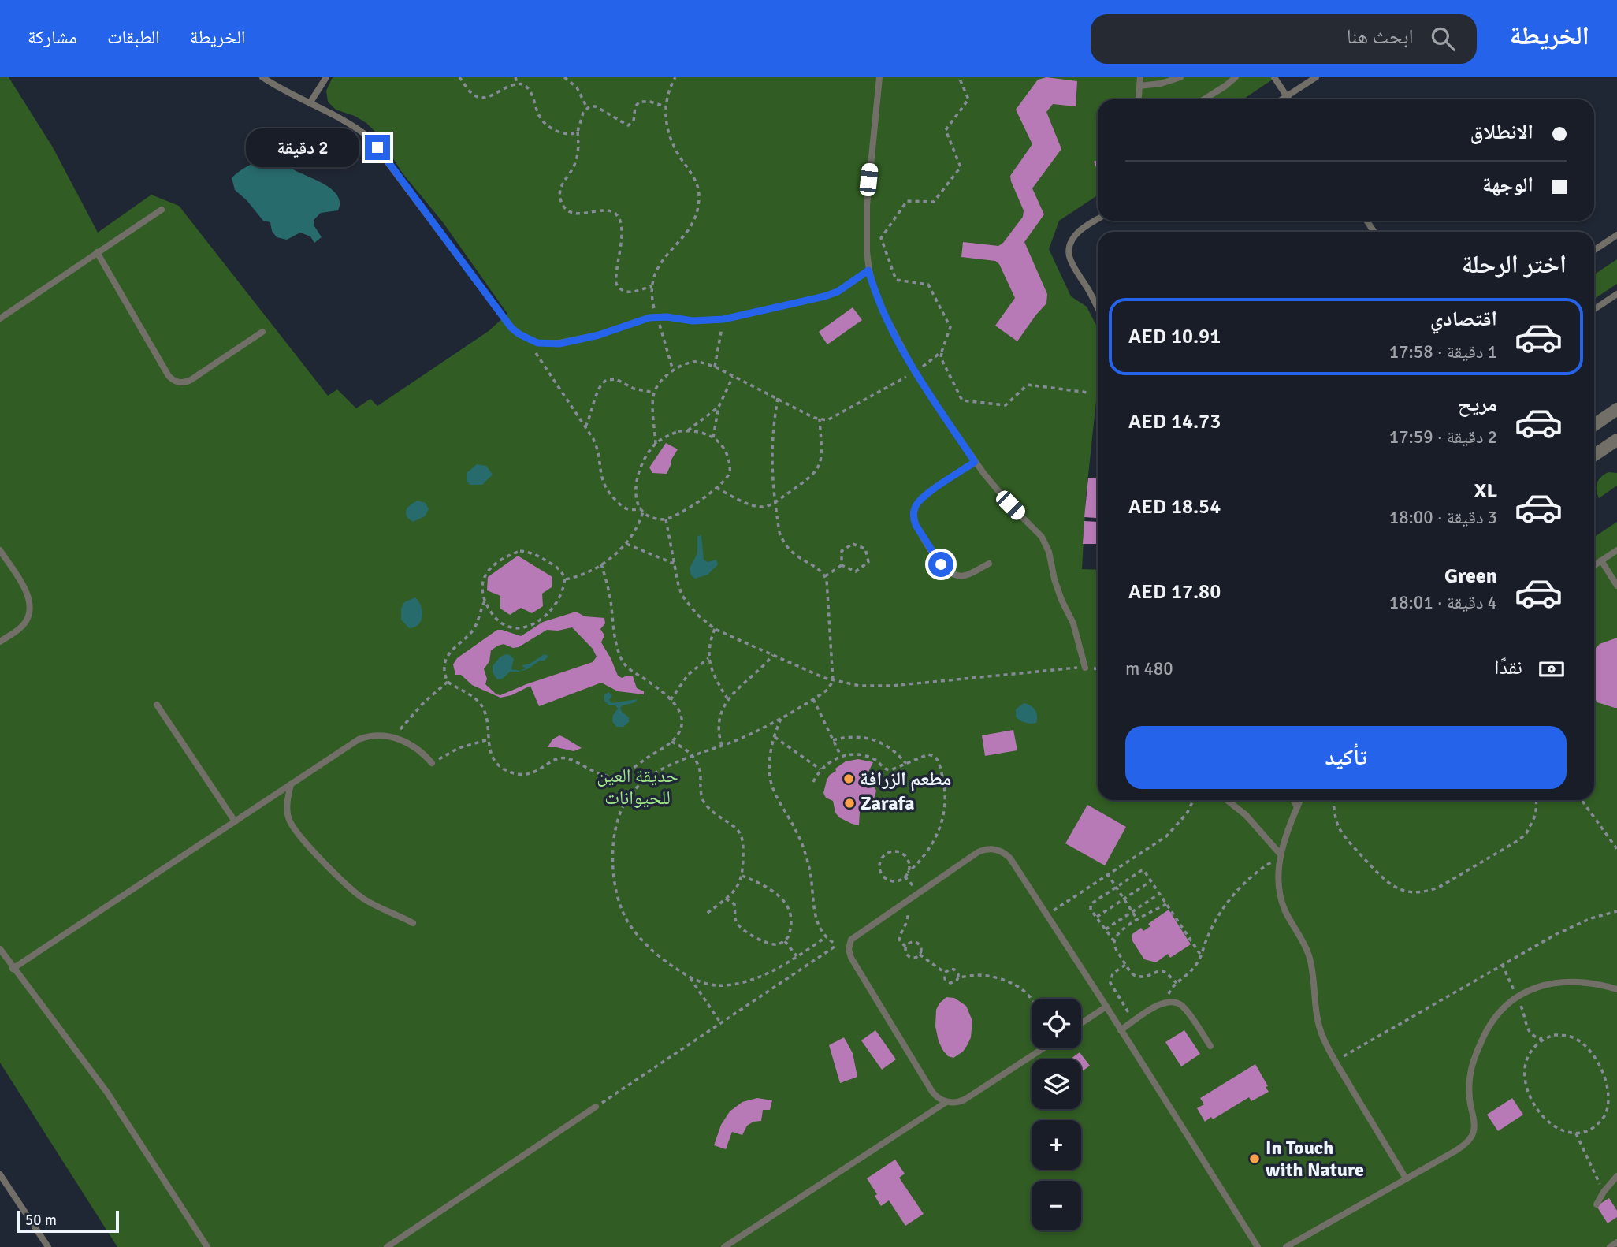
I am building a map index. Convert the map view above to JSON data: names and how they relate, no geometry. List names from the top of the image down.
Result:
{
  "parks": ["حديقة العين للحيوانات"],
  "places": ["مطعم الزرافة", "Zarafa", "In Touch with Nature"],
  "scale_bar": "50 m",
  "page": {
    "header": "الخريطة",
    "search": "ابحث هنا",
    "nav": ["الخريطة", "الطبقات", "مشاركة"],
    "banner": ["الانطلاق", "الوجهة"],
    "bubble": "2 دقيقة",
    "heading": "اختر الرحلة",
    "list": [
      {
        "name": "اقتصادي",
        "note": "1 دقيقة · 17:58",
        "value": "AED 10.91"
      },
      {
        "name": "مريح",
        "note": "2 دقيقة · 17:59",
        "value": "AED 14.73"
      },
      {
        "name": "XL",
        "note": "3 دقيقة · 18:00",
        "value": "AED 18.54"
      },
      {
        "name": "Green",
        "note": "4 دقيقة · 18:01",
        "value": "AED 17.80"
      }
    ],
    "pay": ["نقدًا", "480 m"],
    "buttons": "تأكيد",
    "map_buttons": ["+", "−"],
    "scale": "50 m"
  }
}
